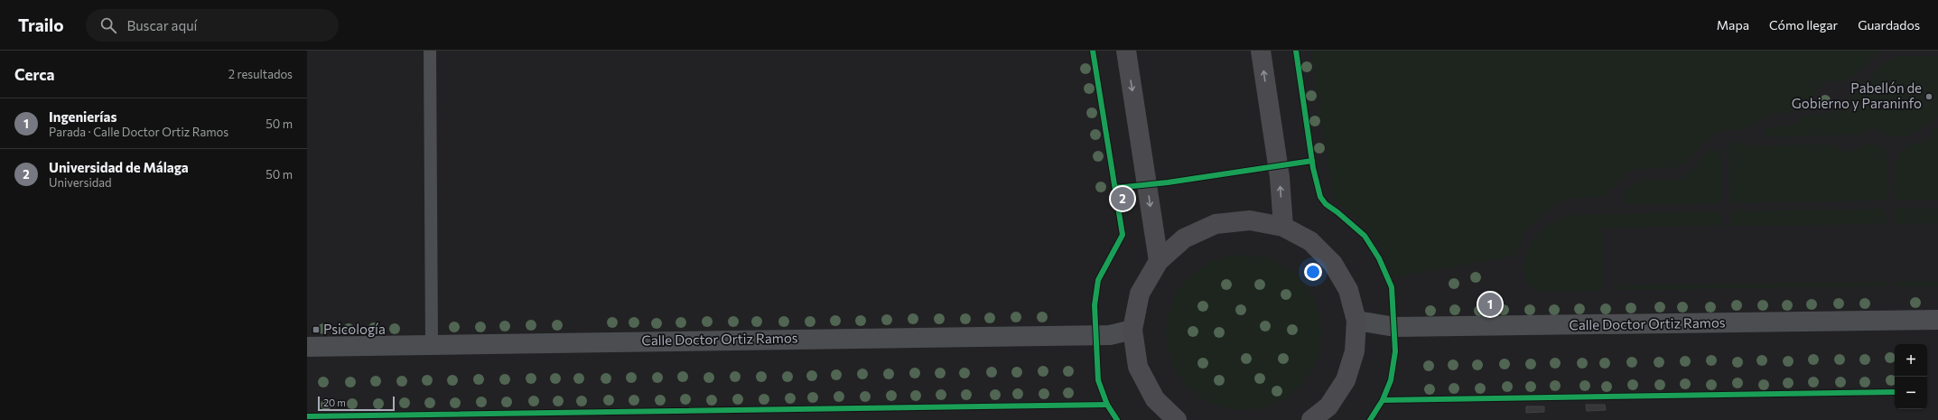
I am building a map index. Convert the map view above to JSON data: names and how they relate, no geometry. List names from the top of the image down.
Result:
{
  "streets": {
    "street": ["Calle Doctor Ortiz Ramos"]
  },
  "places": {
    "other": ["Pabellón de Gobierno y Paraninfo"],
    "transit": ["Psicología"]
  },
  "scale_bar": "20 m",
  "page": {
    "header": "Trailo",
    "search": "Buscar aquí",
    "nav": ["Mapa", "Cómo llegar", "Guardados"],
    "heading": ["Cerca", "2 resultados"],
    "list": [
      {
        "mark": "1",
        "name": "Ingenierías",
        "note": "Parada · Calle Doctor Ortiz Ramos",
        "value": "50 m"
      },
      {
        "mark": "2",
        "name": "Universidad de Málaga",
        "note": "Universidad",
        "value": "50 m"
      }
    ],
    "pins": ["2", "1"],
    "map_buttons": ["+", "−"],
    "scale": "20 m"
  }
}
